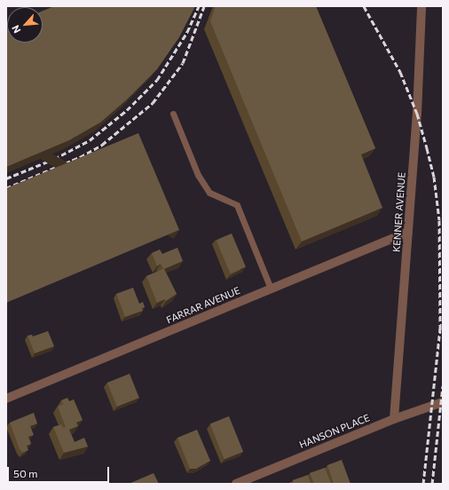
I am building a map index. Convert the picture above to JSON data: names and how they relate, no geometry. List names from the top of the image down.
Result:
{
  "streets": {
    "street": ["KENNER AVENUE", "FARRAR AVENUE", "HANSON PLACE"]
  },
  "crossings": [
    ["KENNER AVENUE", "FARRAR AVENUE"],
    ["KENNER AVENUE", "HANSON PLACE"]
  ],
  "scale_bar": "50 m",
  "north": "bottom left"
}
